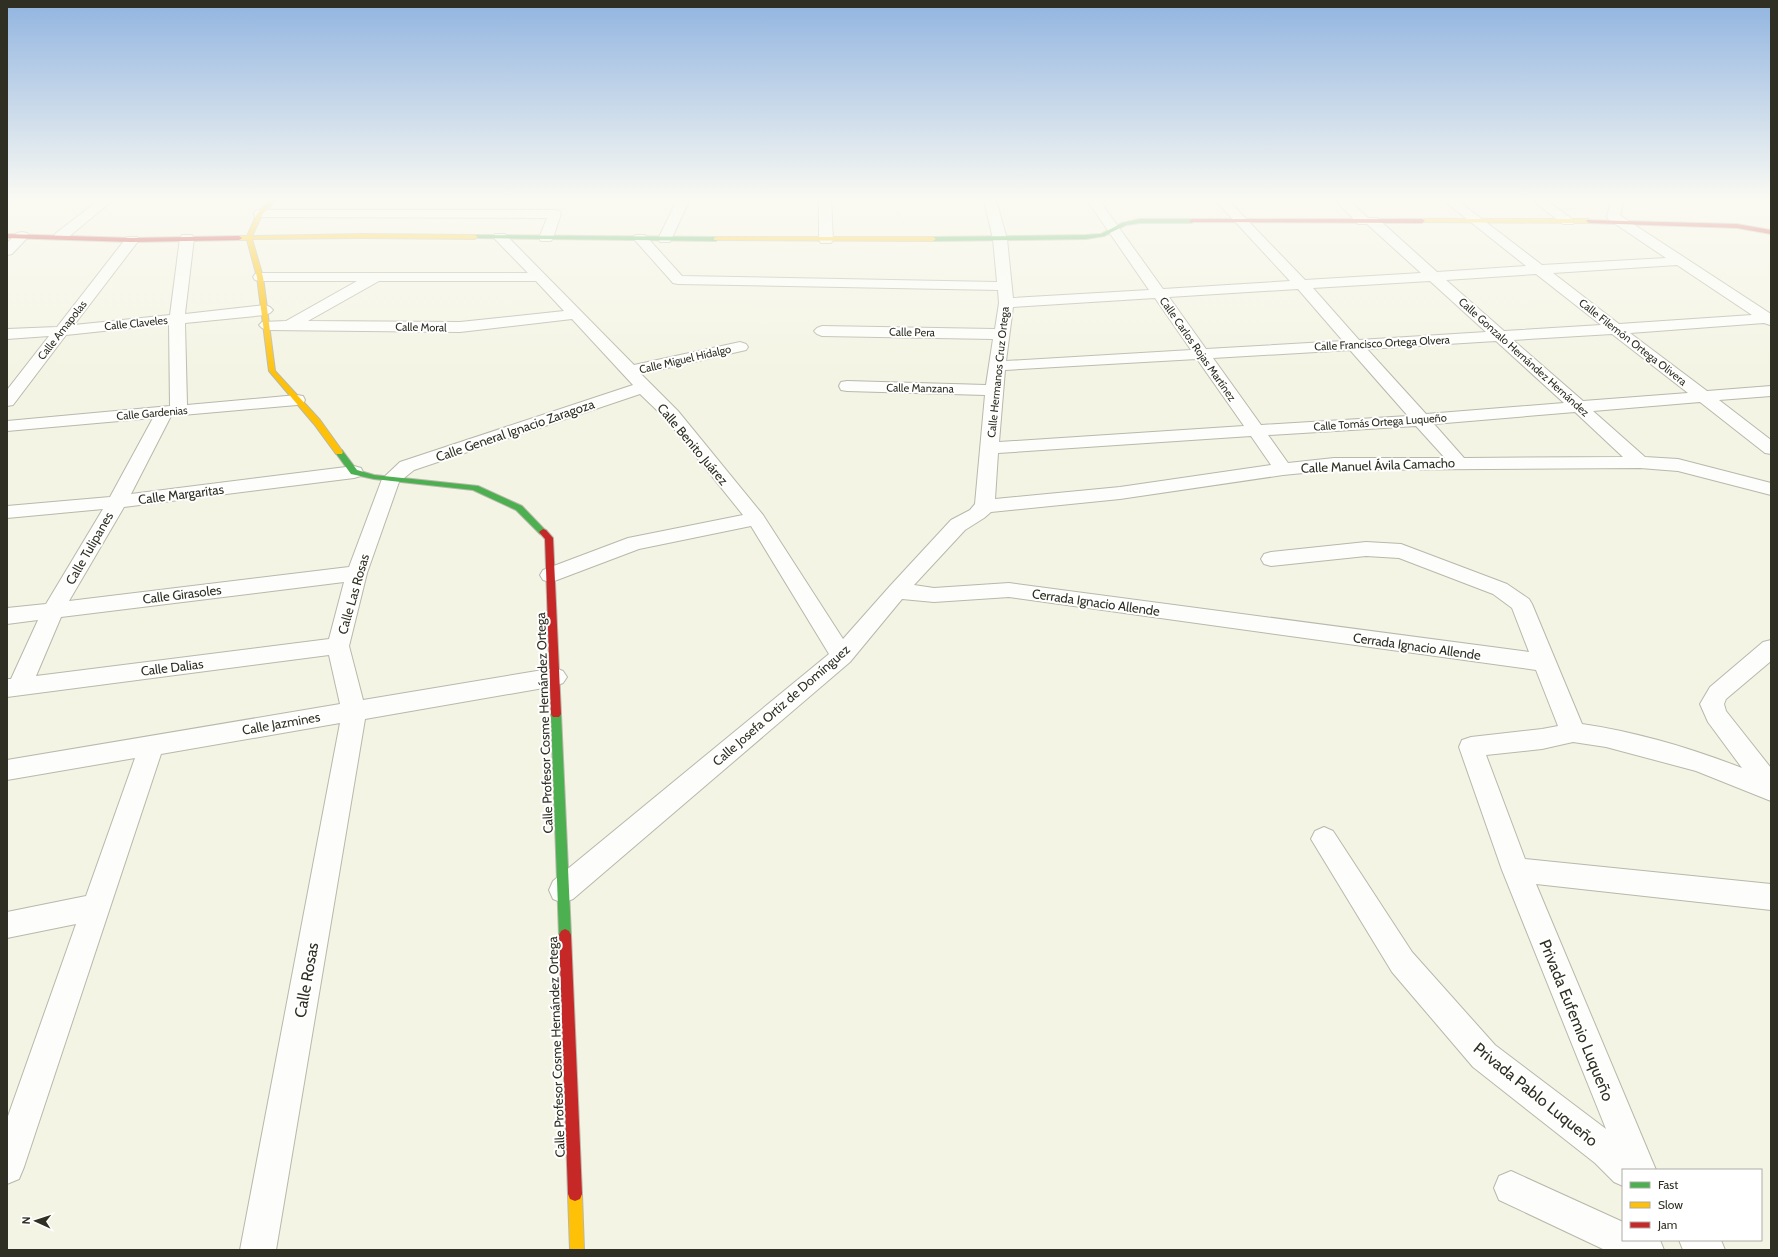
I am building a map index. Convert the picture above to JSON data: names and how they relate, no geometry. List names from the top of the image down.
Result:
{
  "streets": {
    "street": [
      "Calle Claveles",
      "Calle Moral",
      "Calle Amapolas",
      "Calle Pera",
      "Calle Filemón Ortega Olivera",
      "Calle Francisco Ortega Olvera",
      "Calle Carlos Rojas Martínez",
      "Calle Gonzalo Hernández Hernández",
      "Calle Miguel Hidalgo",
      "Calle Hermanos Cruz Ortega",
      "Calle Manzana",
      "Calle Gardenias",
      "Calle Tomás Ortega Luqueño",
      "Calle General Ignacio Zaragoza",
      "Calle Benito Juárez",
      "Calle Manuel Ávila Camacho",
      "Calle Margaritas",
      "Calle Tulipanes",
      "Calle Girasoles",
      "Calle Las Rosas",
      "Cerrada Ignacio Allende",
      "Calle Dalias",
      "Calle Josefa Ortiz de Domínguez",
      "Calle Jazmines",
      "Calle Profesor Cosme Hernández Ortega",
      "Calle Rosas",
      "Privada Eufemio Luqueño",
      "Privada Pablo Luqueño"
    ]
  },
  "crossings": [
    ["Calle Claveles", "Calle Amapolas"],
    ["Calle Claveles", "Calle Tulipanes"],
    ["Calle Moral", "Calle Benito Juárez"],
    ["Calle Pera", "Calle Hermanos Cruz Ortega"],
    ["Calle Filemón Ortega Olivera", "Calle Francisco Ortega Olvera"],
    ["Calle Filemón Ortega Olivera", "Calle Tomás Ortega Luqueño"],
    ["Calle Francisco Ortega Olvera", "Calle Carlos Rojas Martínez"],
    ["Calle Francisco Ortega Olvera", "Calle Gonzalo Hernández Hernández"],
    ["Calle Francisco Ortega Olvera", "Calle Hermanos Cruz Ortega"],
    ["Calle Carlos Rojas Martínez", "Calle Tomás Ortega Luqueño"],
    ["Calle Carlos Rojas Martínez", "Calle Manuel Ávila Camacho"],
    ["Calle Gonzalo Hernández Hernández", "Calle Tomás Ortega Luqueño"],
    ["Calle Gonzalo Hernández Hernández", "Calle Manuel Ávila Camacho"],
    ["Calle Miguel Hidalgo", "Calle Benito Juárez"],
    ["Calle Hermanos Cruz Ortega", "Calle Manzana"],
    ["Calle Hermanos Cruz Ortega", "Calle Tomás Ortega Luqueño"],
    ["Calle Hermanos Cruz Ortega", "Calle Manuel Ávila Camacho"],
    ["Calle Hermanos Cruz Ortega", "Calle Josefa Ortiz de Domínguez"],
    ["Calle Gardenias", "Calle Tulipanes"],
    ["Calle General Ignacio Zaragoza", "Calle Benito Juárez"],
    ["Calle General Ignacio Zaragoza", "Calle Las Rosas"],
    ["Calle General Ignacio Zaragoza", "Calle Profesor Cosme Hernández Ortega"],
    ["Calle Benito Juárez", "Calle Josefa Ortiz de Domínguez"],
    ["Calle Manuel Ávila Camacho", "Calle Josefa Ortiz de Domínguez"],
    ["Calle Margaritas", "Calle Tulipanes"],
    ["Calle Margaritas", "Calle Profesor Cosme Hernández Ortega"],
    ["Calle Tulipanes", "Calle Girasoles"],
    ["Calle Tulipanes", "Calle Dalias"],
    ["Calle Girasoles", "Calle Las Rosas"],
    ["Calle Las Rosas", "Calle Dalias"],
    ["Calle Las Rosas", "Calle Jazmines"],
    ["Calle Las Rosas", "Calle Profesor Cosme Hernández Ortega"],
    ["Calle Las Rosas", "Calle Rosas"],
    ["Cerrada Ignacio Allende", "Calle Josefa Ortiz de Domínguez"],
    ["Calle Josefa Ortiz de Domínguez", "Calle Profesor Cosme Hernández Ortega"],
    ["Calle Jazmines", "Calle Profesor Cosme Hernández Ortega"],
    ["Calle Jazmines", "Calle Rosas"]
  ],
  "legend": ["Fast", "Slow", "Jam"],
  "north": "left"
}
